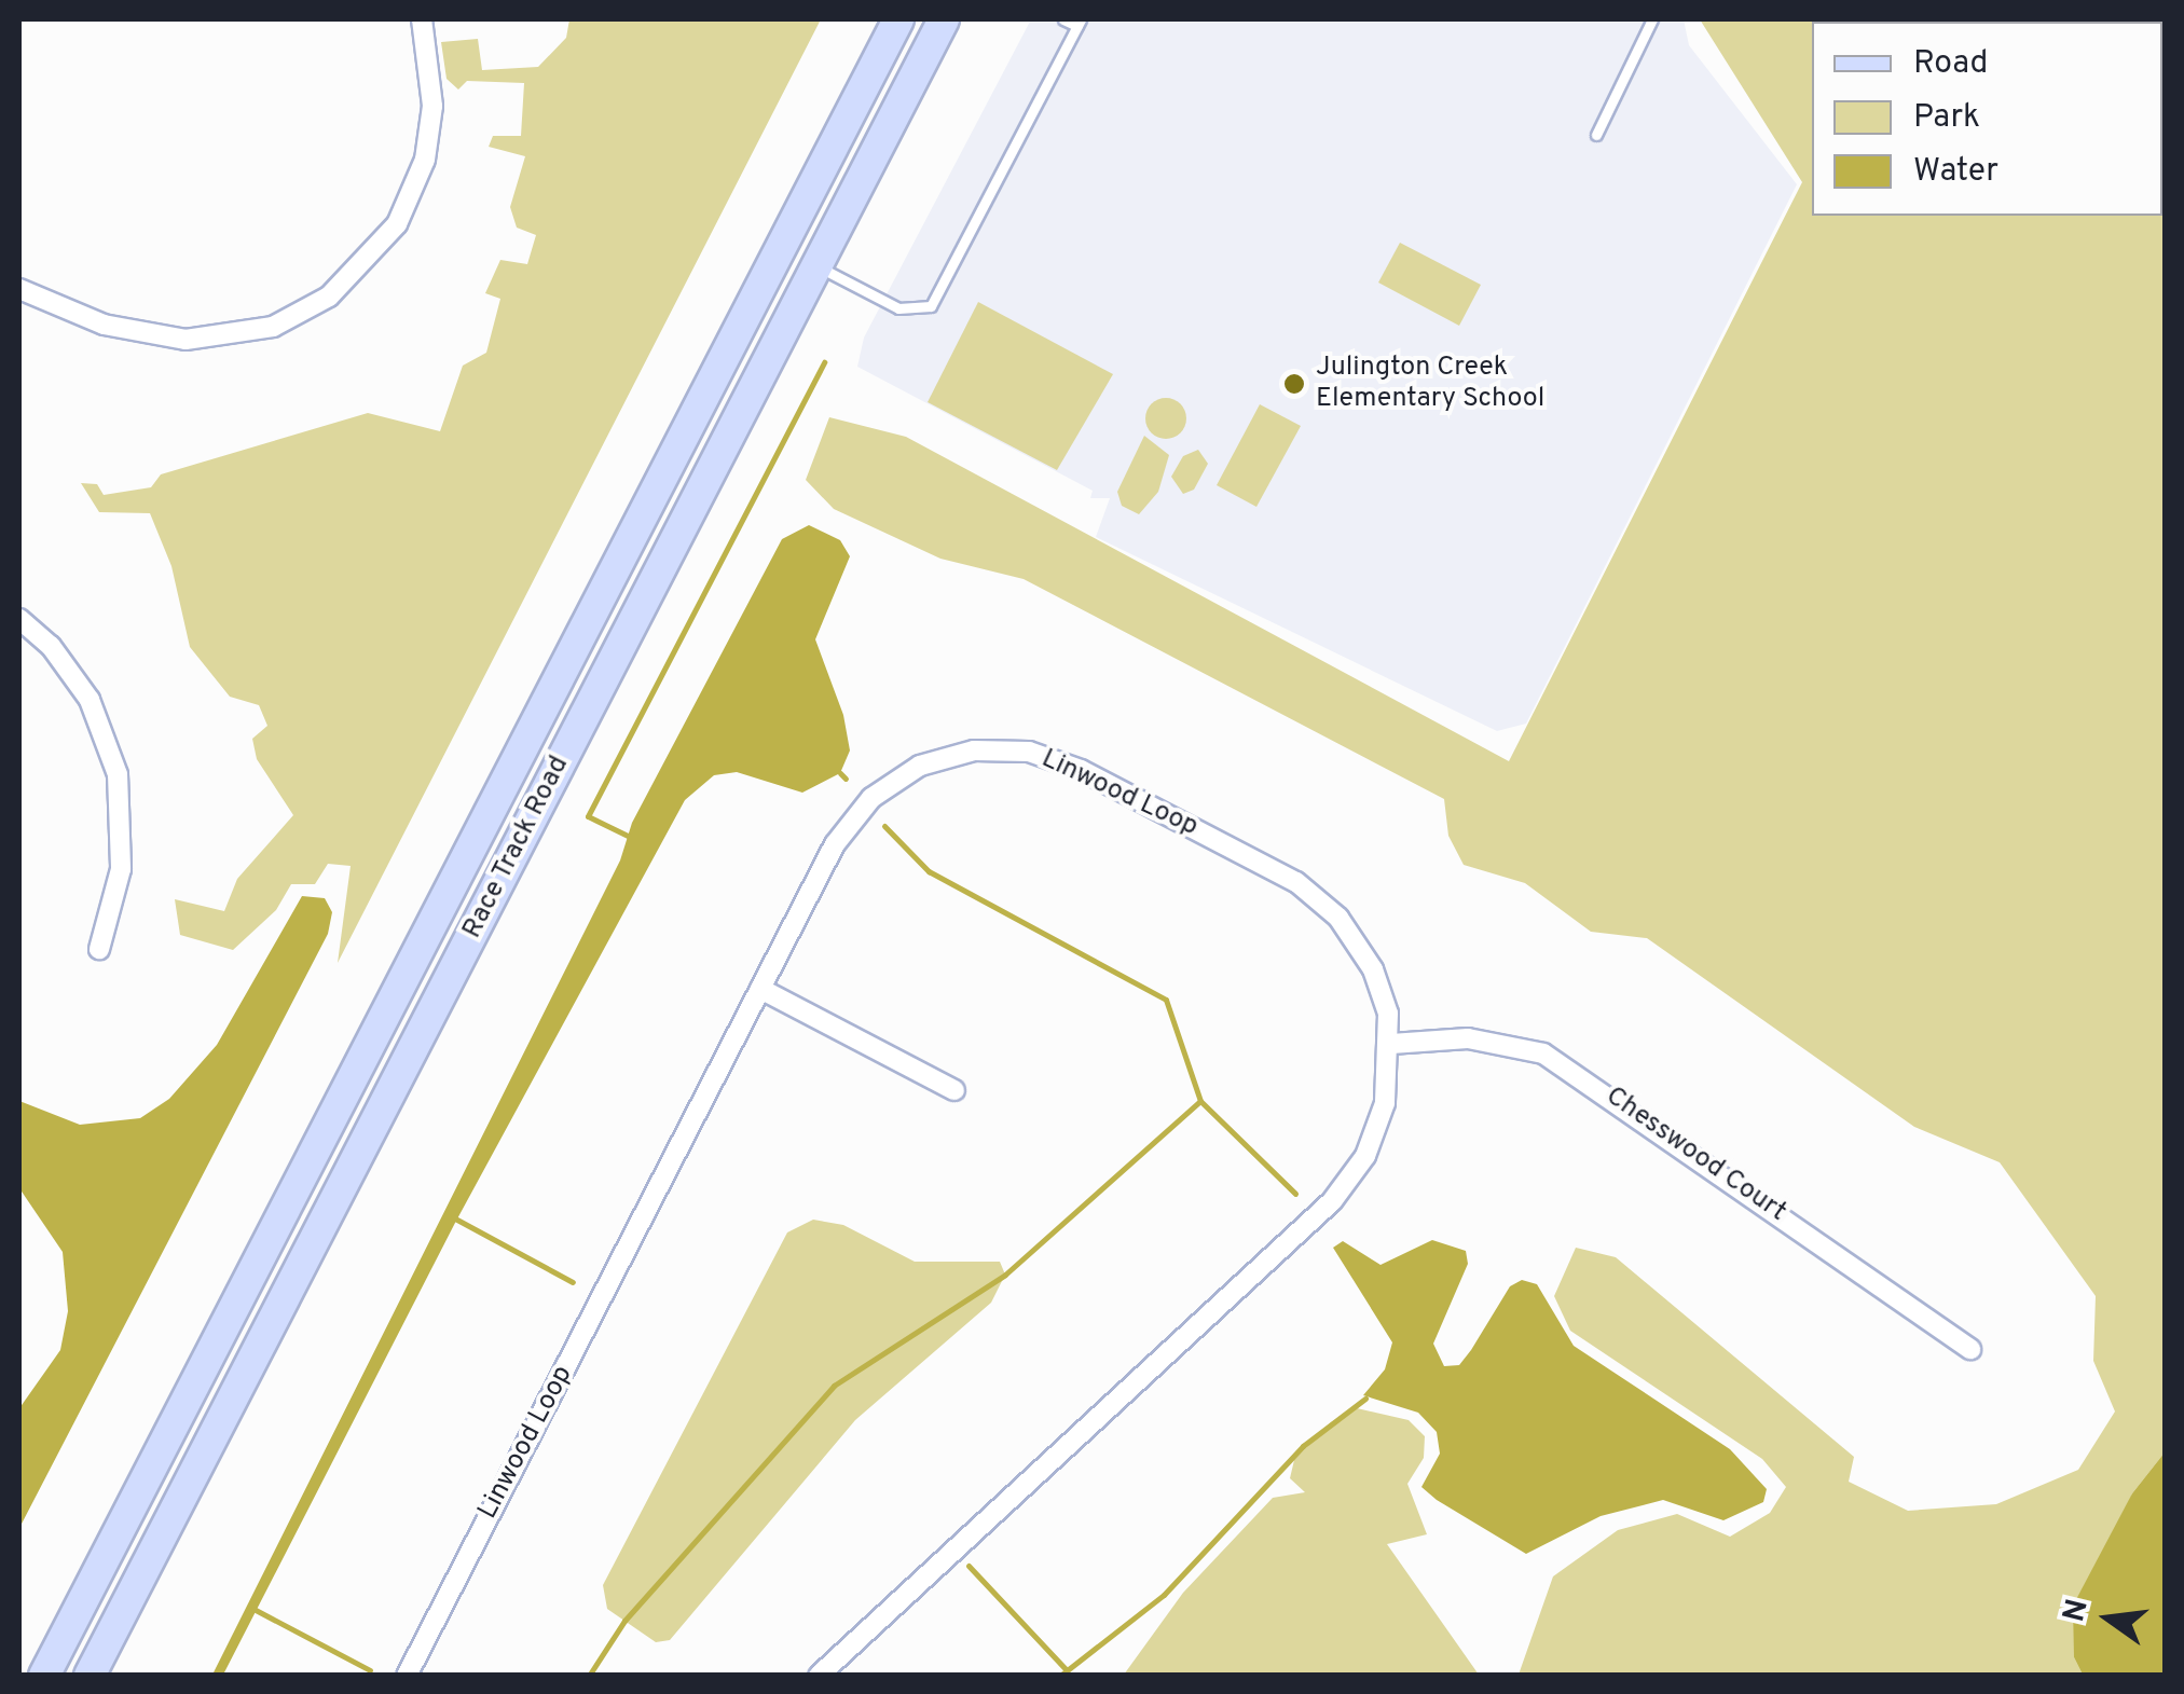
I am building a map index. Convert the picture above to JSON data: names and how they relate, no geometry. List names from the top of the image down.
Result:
{
  "streets": {
    "main road": ["Race Track Road"],
    "street": ["Linwood Loop", "Chesswood Court"]
  },
  "crossings": [
    ["Linwood Loop", "Chesswood Court"]
  ],
  "places": ["Julington Creek Elementary School"],
  "legend": ["Road", "Park", "Water"],
  "north": "left"
}
